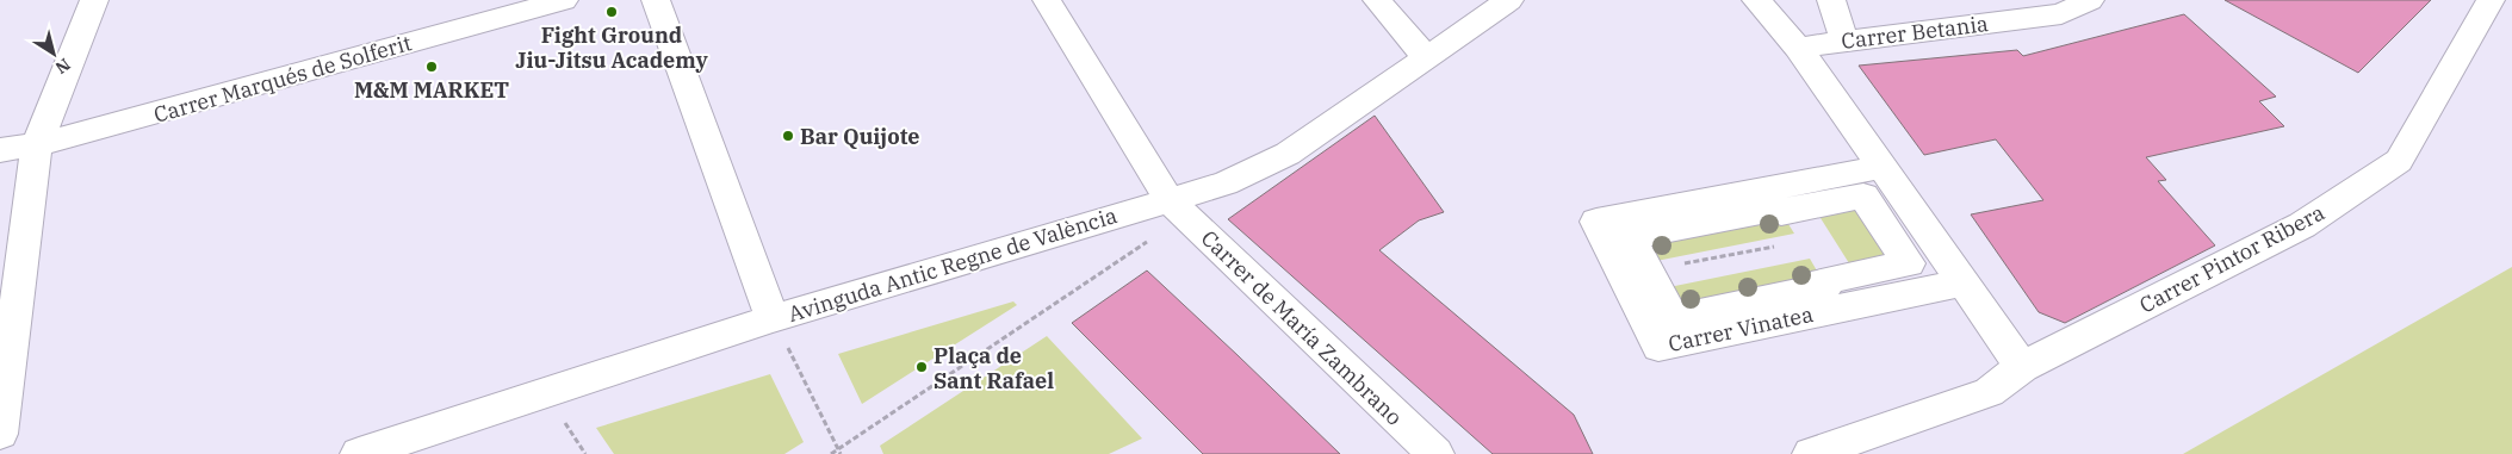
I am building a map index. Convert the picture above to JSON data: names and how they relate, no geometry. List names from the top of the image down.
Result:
{
  "streets": {
    "street": [
      "Carrer Betania",
      "Carrer Marqués de Solferit",
      "Carrer Pintor Ribera",
      "Avinguda Antic Regne de València",
      "Carrer de María Zambrano",
      "Carrer Vinatea"
    ]
  },
  "crossings": [
    ["Avinguda Antic Regne de València", "Carrer de María Zambrano"]
  ],
  "places": [
    "Fight Ground Jiu-Jitsu Academy",
    "M&M MARKET",
    "Bar Quijote",
    "Plaça de Sant Rafael"
  ],
  "north": "bottom right"
}
